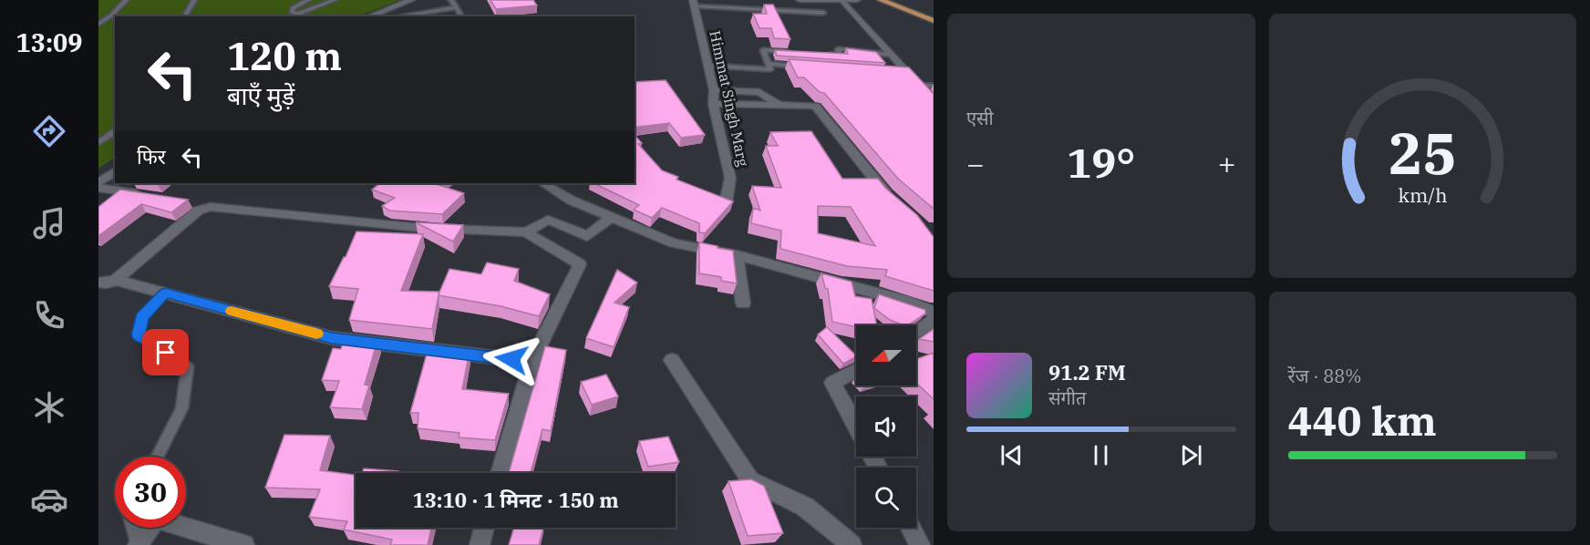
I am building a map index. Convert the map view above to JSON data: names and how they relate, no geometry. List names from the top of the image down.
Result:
{
  "streets": {
    "street": ["Himmat Singh Marg"]
  },
  "north": "left",
  "page": {
    "tabs": "13:09",
    "tile": [
      "एसी",
      ["रेंज · 88%", "440 km"]
    ],
    "turn": ["120 m", "बाएँ मुड़ें"],
    "then": "फिर",
    "heat": ["−", "19°", "+"],
    "song": ["91.2 FM", "संगीत"],
    "limit": "30",
    "trip": "13:10 · 1 मिनट · 150 m",
    "gauge": ["25", "km/h"]
  }
}
